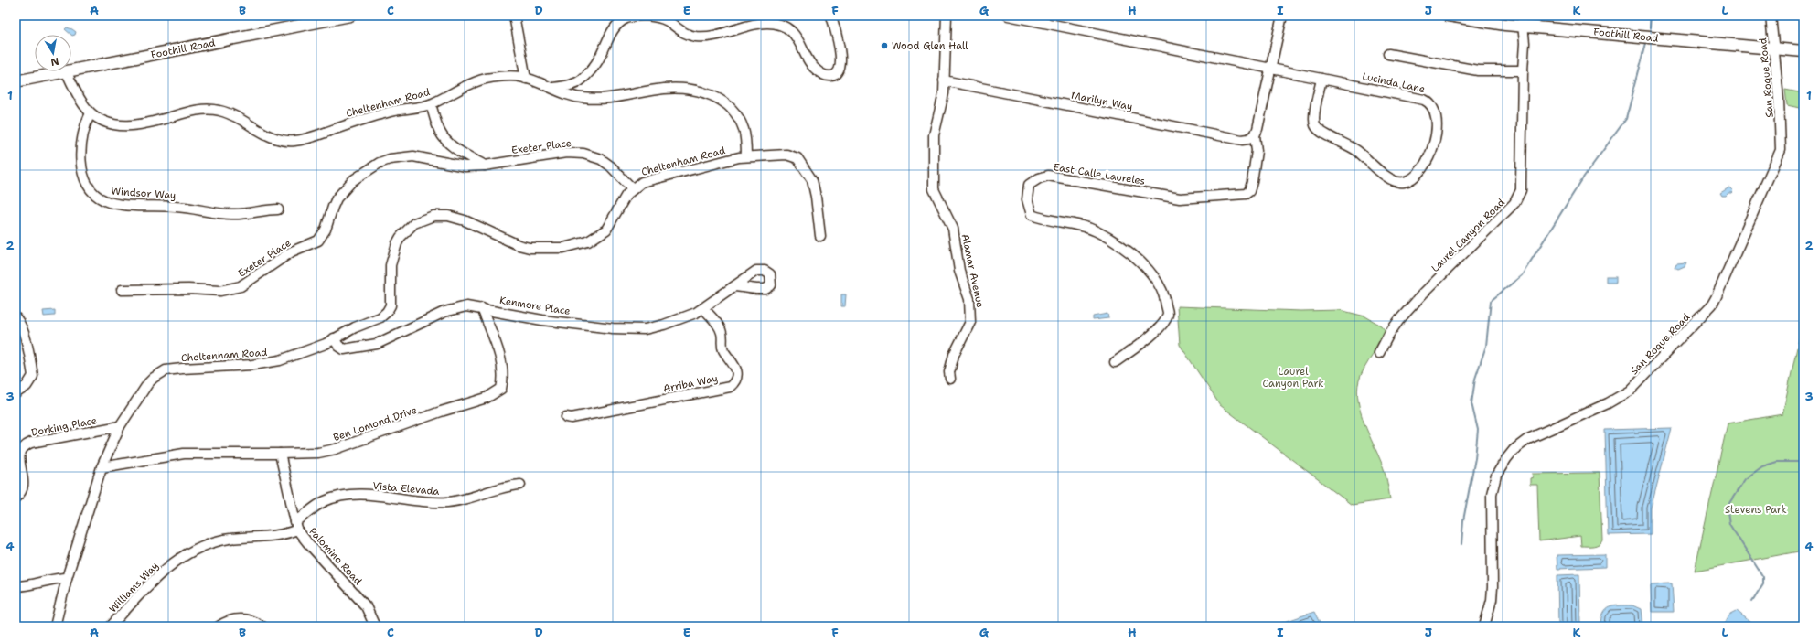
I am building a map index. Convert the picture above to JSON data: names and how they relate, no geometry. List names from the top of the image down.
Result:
{
  "streets": {
    "main road": ["Foothill Road"],
    "street": [
      "San Roque Road",
      "Lucinda Lane",
      "Marilyn Way",
      "Cheltenham Road",
      "Exeter Place",
      "East Calle Laureles",
      "Windsor Way",
      "Laurel Canyon Road",
      "Alamar Avenue",
      "Kenmore Place",
      "Arriba Way",
      "Ben Lomond Drive",
      "Dorking Place",
      "Vista Elevada",
      "Palomino Road",
      "Williams Way"
    ]
  },
  "crossings": [
    ["Foothill Road", "San Roque Road"],
    ["Foothill Road", "Cheltenham Road"],
    ["Foothill Road", "Laurel Canyon Road"],
    ["Lucinda Lane", "East Calle Laureles"],
    ["Marilyn Way", "East Calle Laureles"],
    ["Marilyn Way", "Alamar Avenue"],
    ["Cheltenham Road", "Exeter Place"],
    ["Cheltenham Road", "Windsor Way"],
    ["Cheltenham Road", "Kenmore Place"],
    ["Cheltenham Road", "Ben Lomond Drive"],
    ["Cheltenham Road", "Dorking Place"],
    ["Kenmore Place", "Arriba Way"],
    ["Kenmore Place", "Ben Lomond Drive"],
    ["Ben Lomond Drive", "Palomino Road"],
    ["Vista Elevada", "Palomino Road"],
    ["Vista Elevada", "Williams Way"],
    ["Palomino Road", "Williams Way"]
  ],
  "parks": ["Laurel Canyon Park", "Stevens Park"],
  "places": ["Wood Glen Hall"],
  "north": "bottom",
  "grid": {
    "columns": [
      "A",
      "B",
      "C",
      "D",
      "E",
      "F",
      "G",
      "H",
      "I",
      "J",
      "K",
      "L"
    ],
    "rows": [
      "1",
      "2",
      "3",
      "4"
    ]
  }
}
